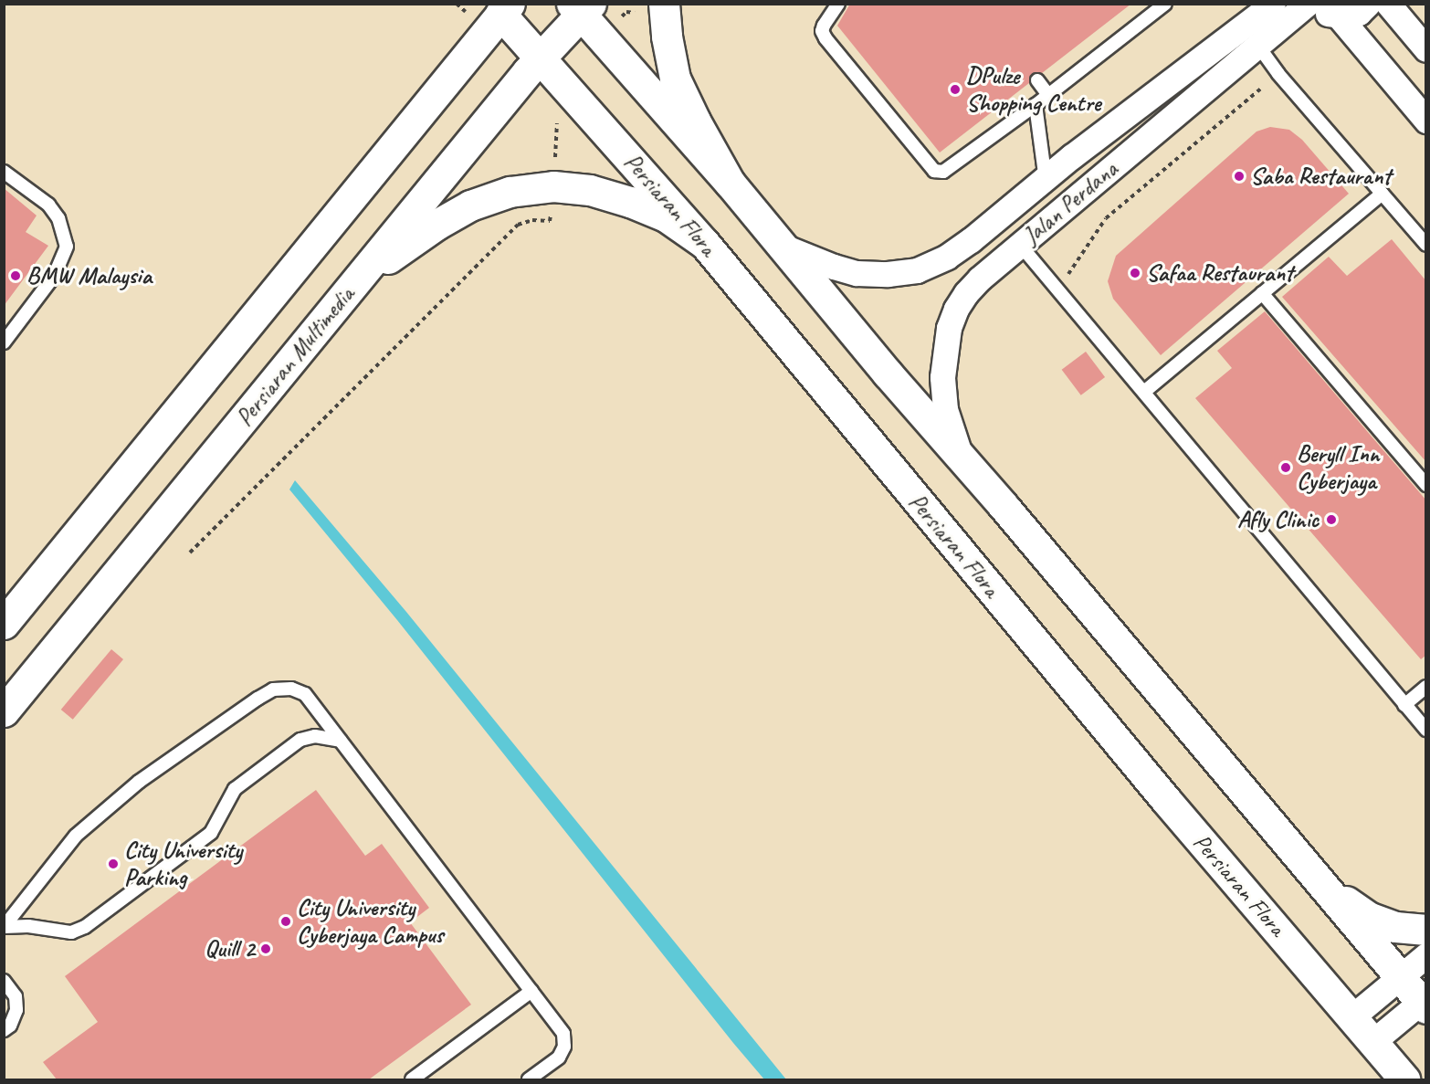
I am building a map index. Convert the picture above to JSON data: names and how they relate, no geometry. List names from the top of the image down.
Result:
{
  "streets": {
    "main road": ["Persiaran Flora", "Persiaran Multimedia"],
    "street": ["Jalan Perdana"]
  },
  "crossings": [
    ["Persiaran Flora", "Persiaran Multimedia"]
  ],
  "places": [
    "DPulze Shopping Centre",
    "Saba Restaurant",
    "Safaa Restaurant",
    "BMW Malaysia",
    "Beryll Inn Cyberjaya",
    "Afly Clinic",
    "City University Parking",
    "City University Cyberjaya Campus",
    "Quill 2"
  ]
}
